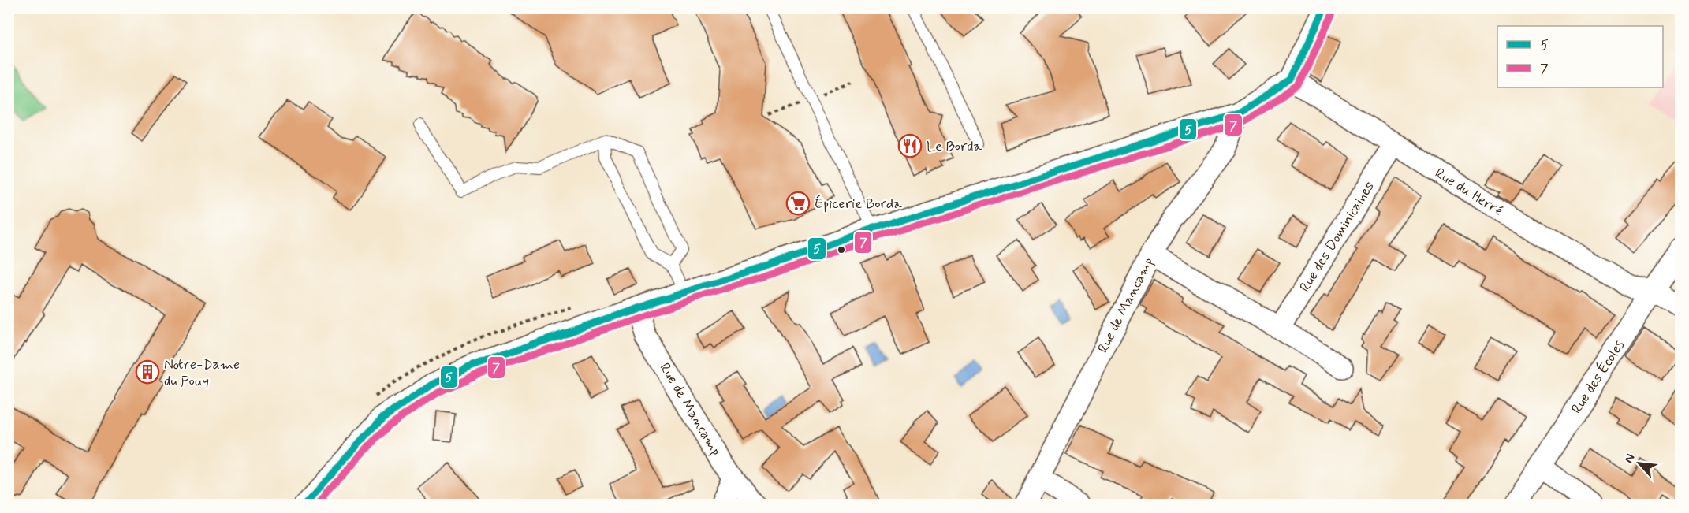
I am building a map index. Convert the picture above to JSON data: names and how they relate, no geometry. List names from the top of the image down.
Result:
{
  "streets": {
    "street": [
      "Rue du Herré",
      "Rue des Dominicaines",
      "Rue de Mancamp",
      "Rue des Écoles"
    ]
  },
  "crossings": [
    ["Rue du Herré", "Rue des Dominicaines"],
    ["Rue du Herré", "Rue des Écoles"]
  ],
  "places": {
    "restaurant": ["Le Borda"],
    "supermarket": ["Épicerie Borda"],
    "building": ["Notre-Dame du Pouy"]
  },
  "lines": ["transit line 5", "transit line 7"],
  "legend": ["5", "7"],
  "north": "top left"
}
